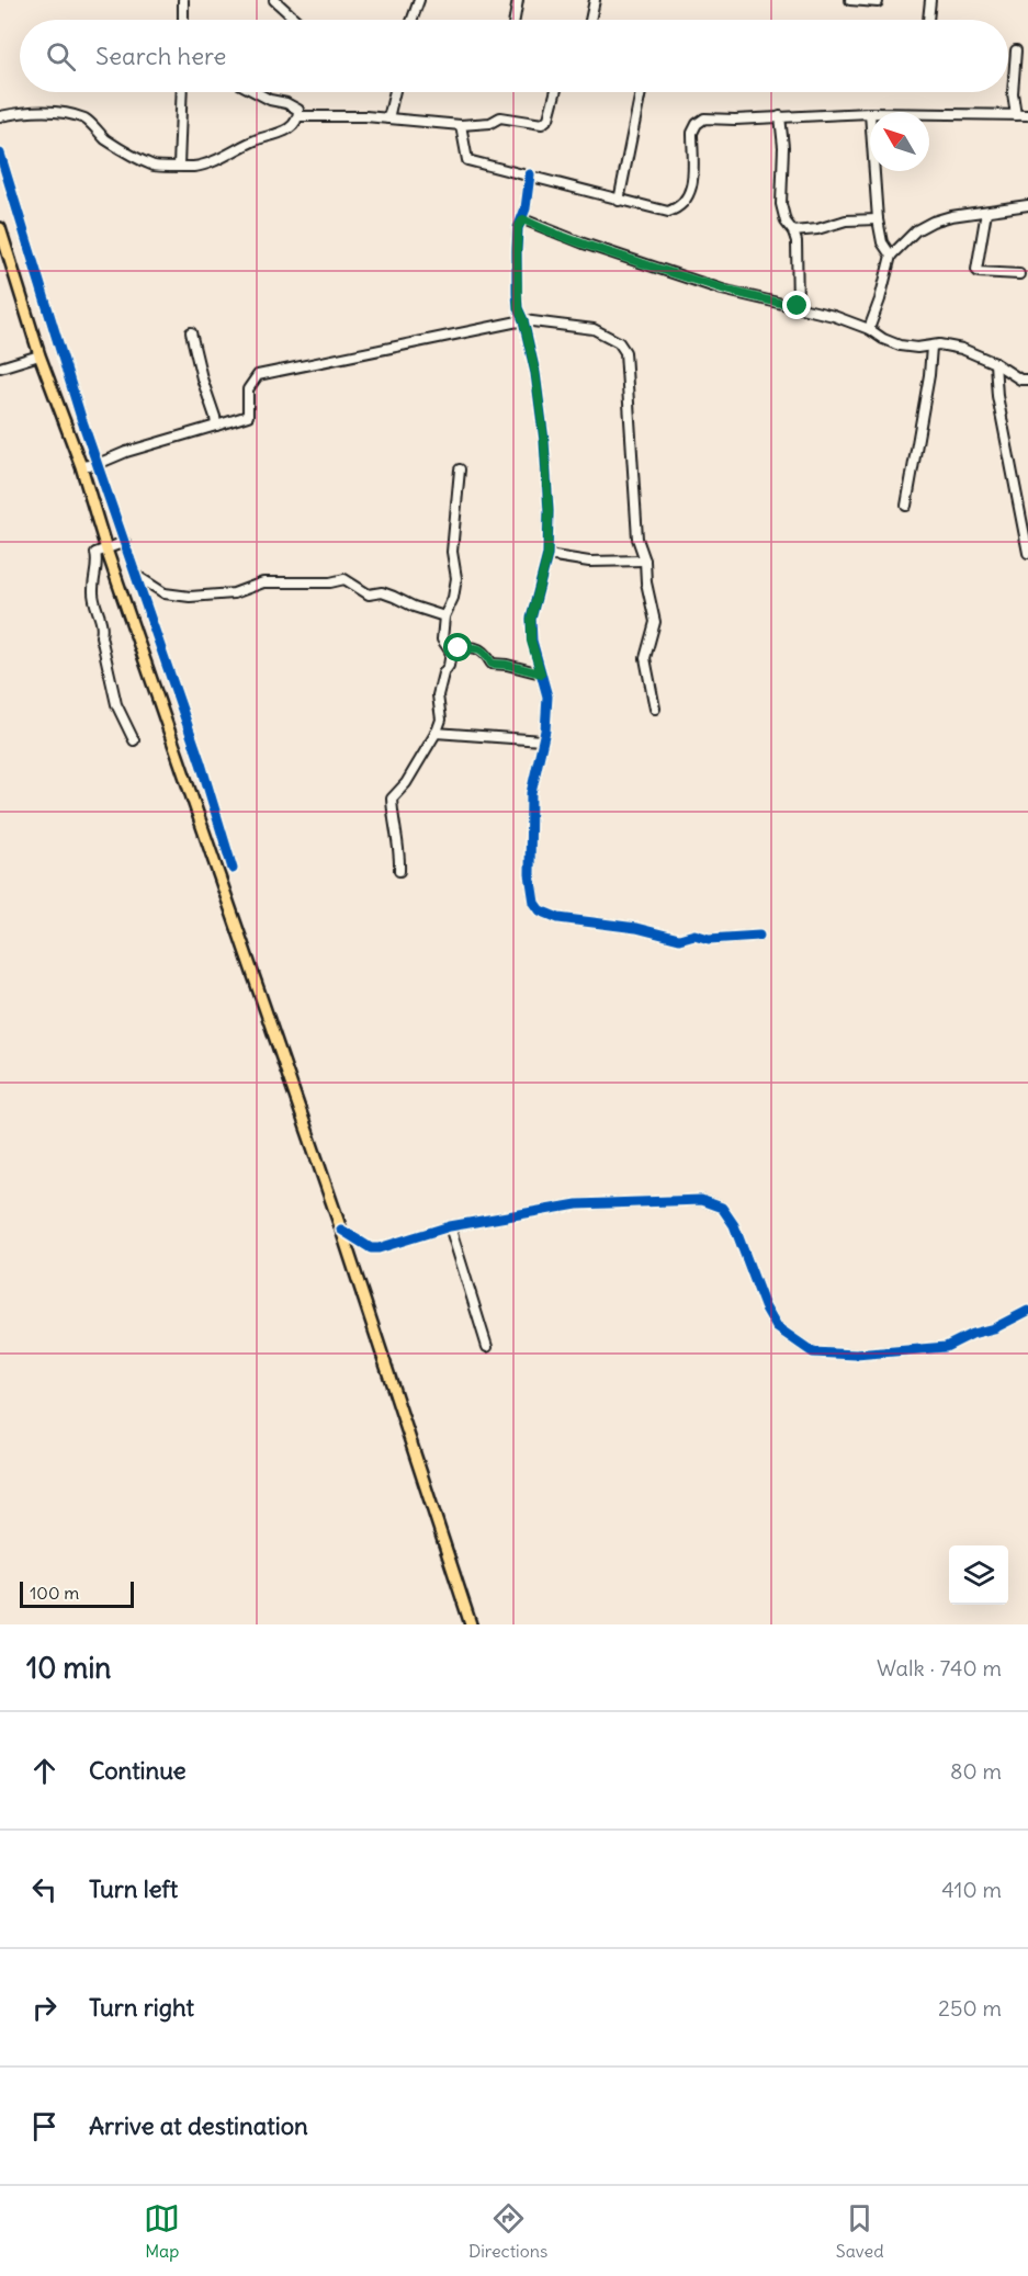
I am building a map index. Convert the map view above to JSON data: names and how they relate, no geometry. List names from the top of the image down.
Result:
{
  "scale_bar": "100 m",
  "north": "top left",
  "page": {
    "search": "Search here",
    "scale": "100 m",
    "heading": ["10 min", "Walk · 740 m"],
    "list": [
      ["Continue", "80 m"],
      ["Turn left", "410 m"],
      ["Turn right", "250 m"],
      "Arrive at destination"
    ],
    "nav": ["Map", "Directions", "Saved"]
  }
}
